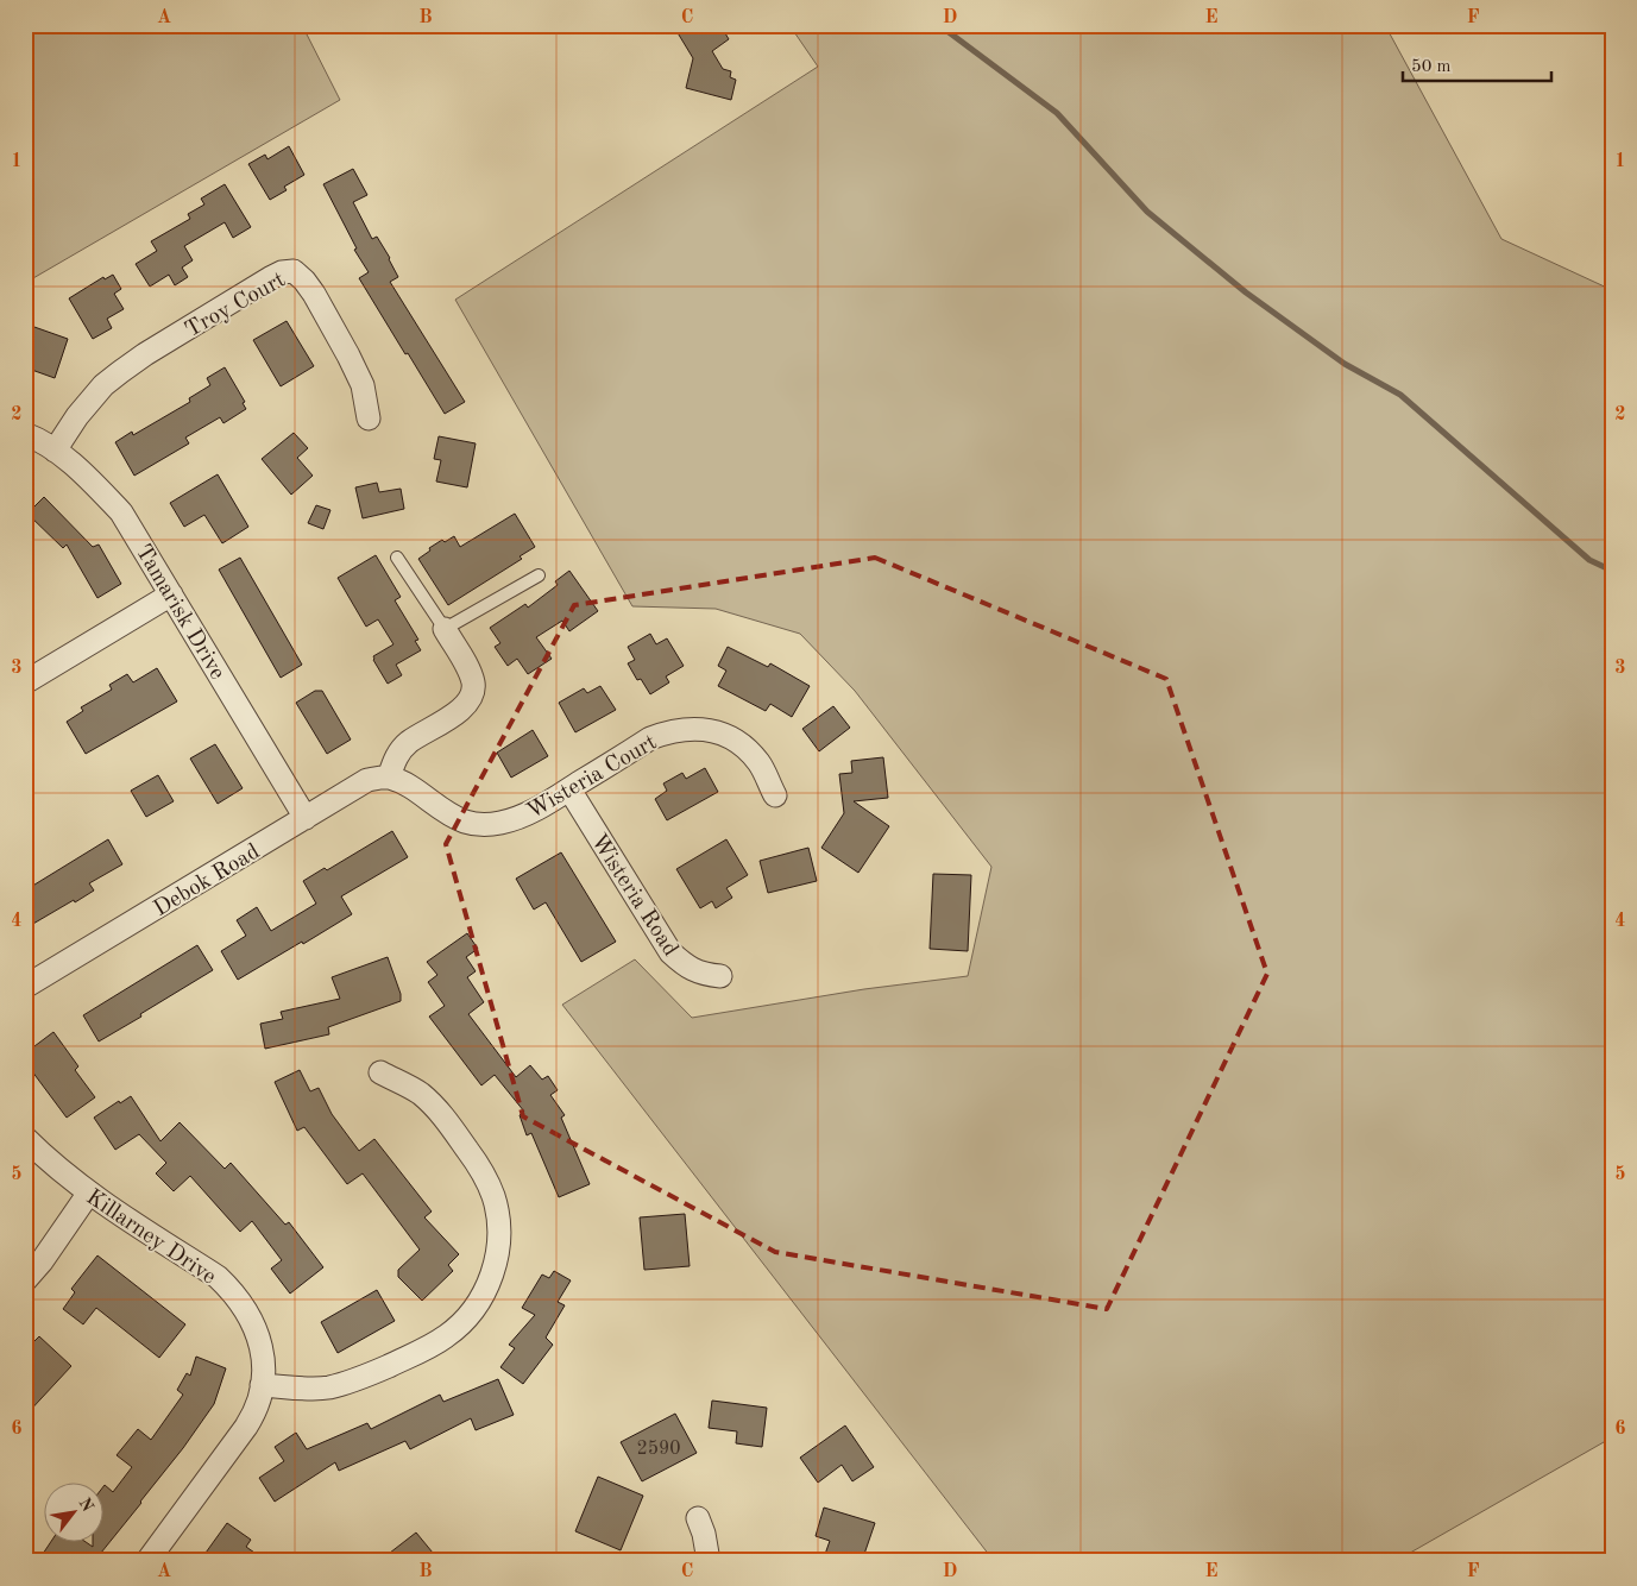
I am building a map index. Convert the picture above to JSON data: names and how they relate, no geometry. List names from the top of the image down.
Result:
{
  "streets": {
    "street": [
      "Troy Court",
      "Tamarisk Drive",
      "Wisteria Court",
      "Debok Road",
      "Wisteria Road",
      "Killarney Drive"
    ]
  },
  "crossings": [
    ["Troy Court", "Tamarisk Drive"],
    ["Tamarisk Drive", "Debok Road"],
    ["Wisteria Court", "Debok Road"],
    ["Wisteria Court", "Wisteria Road"]
  ],
  "house_numbers": ["2590"],
  "scale_bar": "50 m",
  "north": "top right",
  "grid": {
    "columns": [
      "A",
      "B",
      "C",
      "D",
      "E",
      "F"
    ],
    "rows": [
      "1",
      "2",
      "3",
      "4",
      "5",
      "6"
    ]
  }
}
